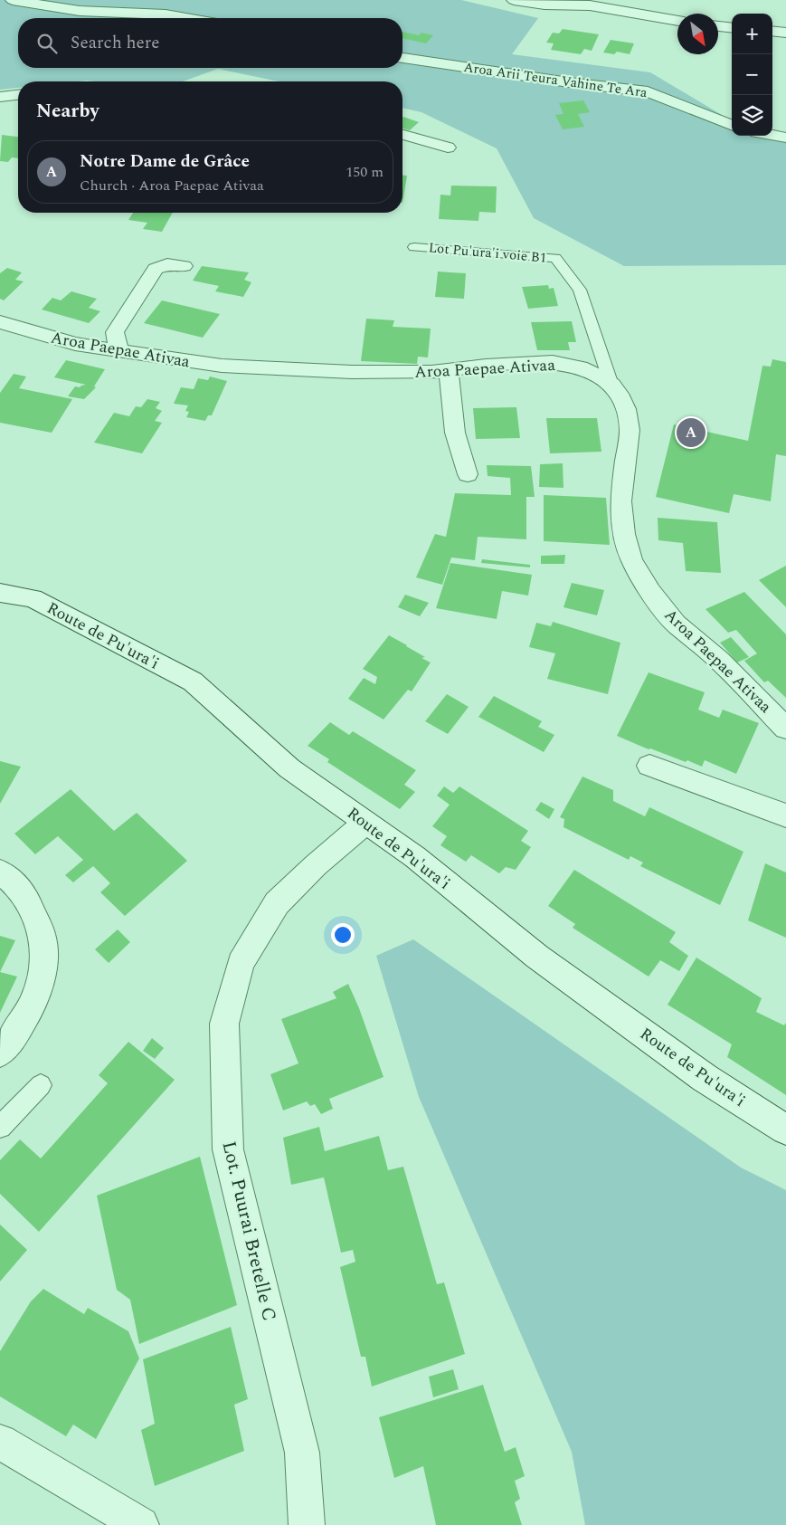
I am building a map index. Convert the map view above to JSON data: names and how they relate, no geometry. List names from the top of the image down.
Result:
{
  "streets": {
    "street": [
      "Aroa Arii Teura Vahine Te Ara",
      "Aroa Paepae Ativaa",
      "Route de Pu'ura'i",
      "Lot. Puurai Bretelle C"
    ],
    "lane": ["Lot Pu'ura'i voie B1"]
  },
  "crossings": [
    ["Lot Pu'ura'i voie B1", "Aroa Paepae Ativaa"],
    ["Route de Pu'ura'i", "Lot. Puurai Bretelle C"]
  ],
  "north": "bottom right",
  "page": {
    "map_buttons": ["+", "−"],
    "search": "Search here",
    "heading": "Nearby",
    "list": [
      {
        "mark": "A",
        "name": "Notre Dame de Grâce",
        "note": "Church · Aroa Paepae Ativaa",
        "value": "150 m"
      }
    ],
    "pins": "A"
  }
}
